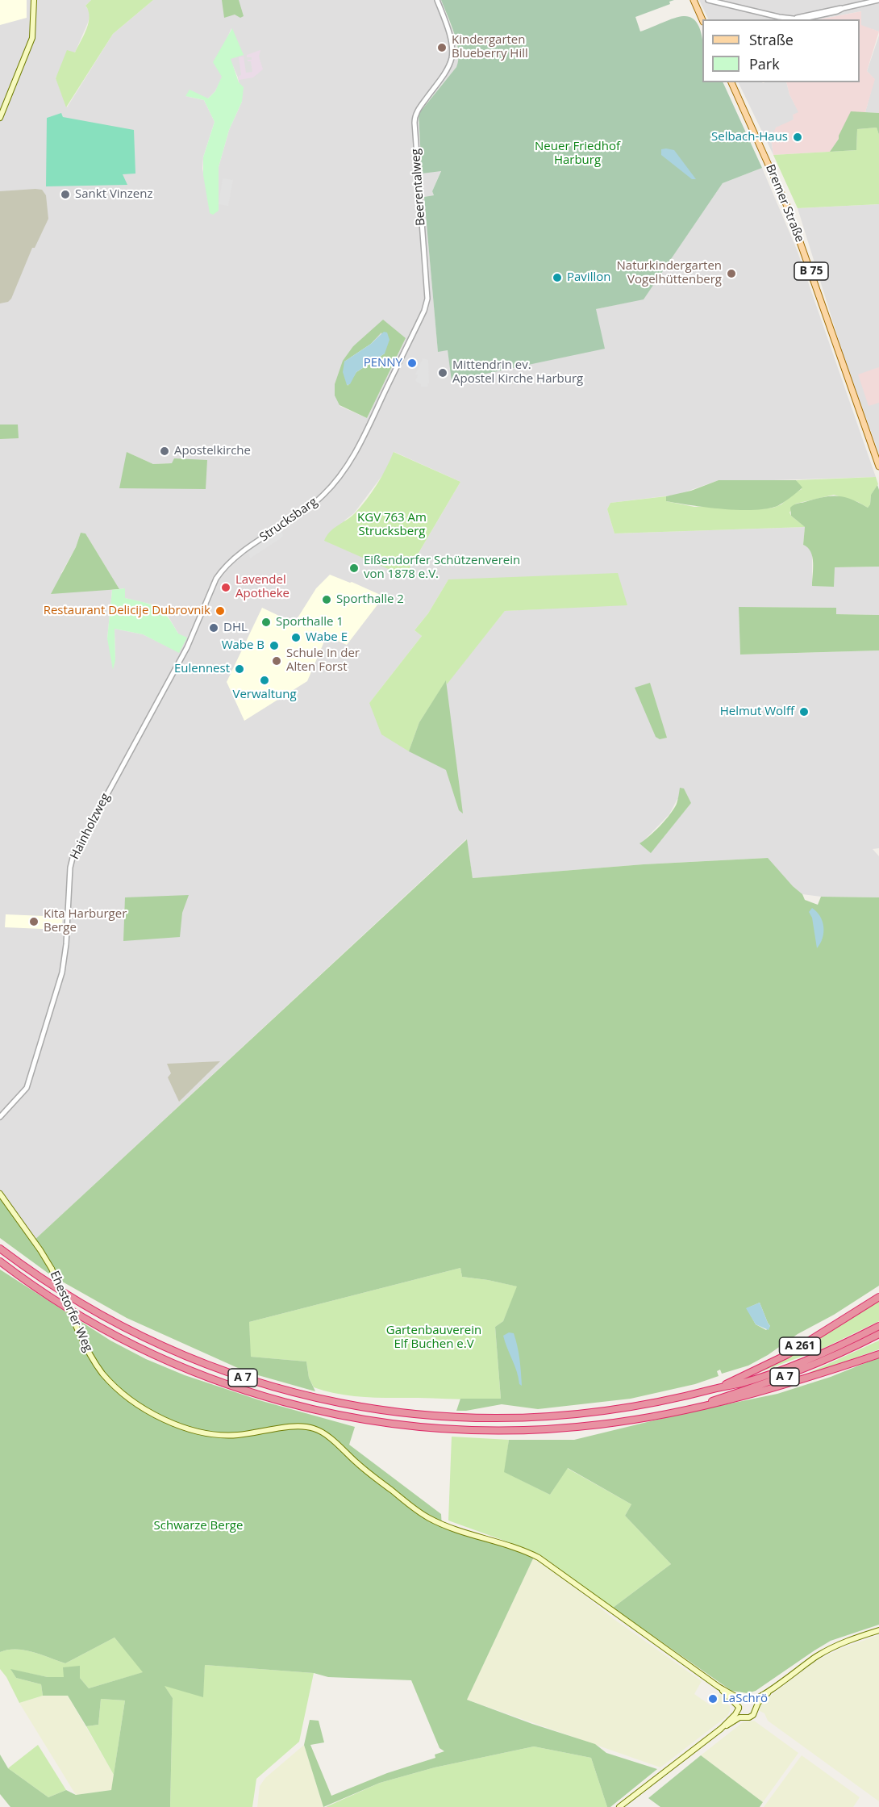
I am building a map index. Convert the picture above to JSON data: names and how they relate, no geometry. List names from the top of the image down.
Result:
{
  "streets": {
    "highway": ["A 261", "A 7"],
    "main road": ["Bremer Straße", "B 75", "Ehestorfer Weg"],
    "street": ["Beerentalweg", "Strucksbarg", "Hainholzweg"]
  },
  "crossings": [
    ["Beerentalweg", "Strucksbarg"],
    ["Strucksbarg", "Hainholzweg"],
    ["A 261", "A 7"]
  ],
  "parks": [
    "Neuer Friedhof Harburg",
    "KGV 763 Am Strucksberg",
    "Gartenbauverein Elf Buchen e.V",
    "Schwarze Berge"
  ],
  "places": [
    "Kindergarten Blueberry Hill",
    "Selbach-Haus",
    "Sankt Vinzenz",
    "Naturkindergarten Vogelhüttenberg",
    "Pavillon",
    "PENNY",
    "Mittendrin ev. Apostel Kirche Harburg",
    "Apostelkirche",
    "Eißendorfer Schützenverein von 1878 e.V.",
    "Lavendel Apotheke",
    "Sporthalle 2",
    "Restaurant Delicije Dubrovnik",
    "Sporthalle 1",
    "DHL",
    "Wabe E",
    "Wabe B",
    "Schule In der Alten Forst",
    "Eulennest",
    "Verwaltung",
    "Helmut Wolff",
    "Kita Harburger Berge",
    "LaSchrö"
  ],
  "legend": ["Straße", "Park"]
}
